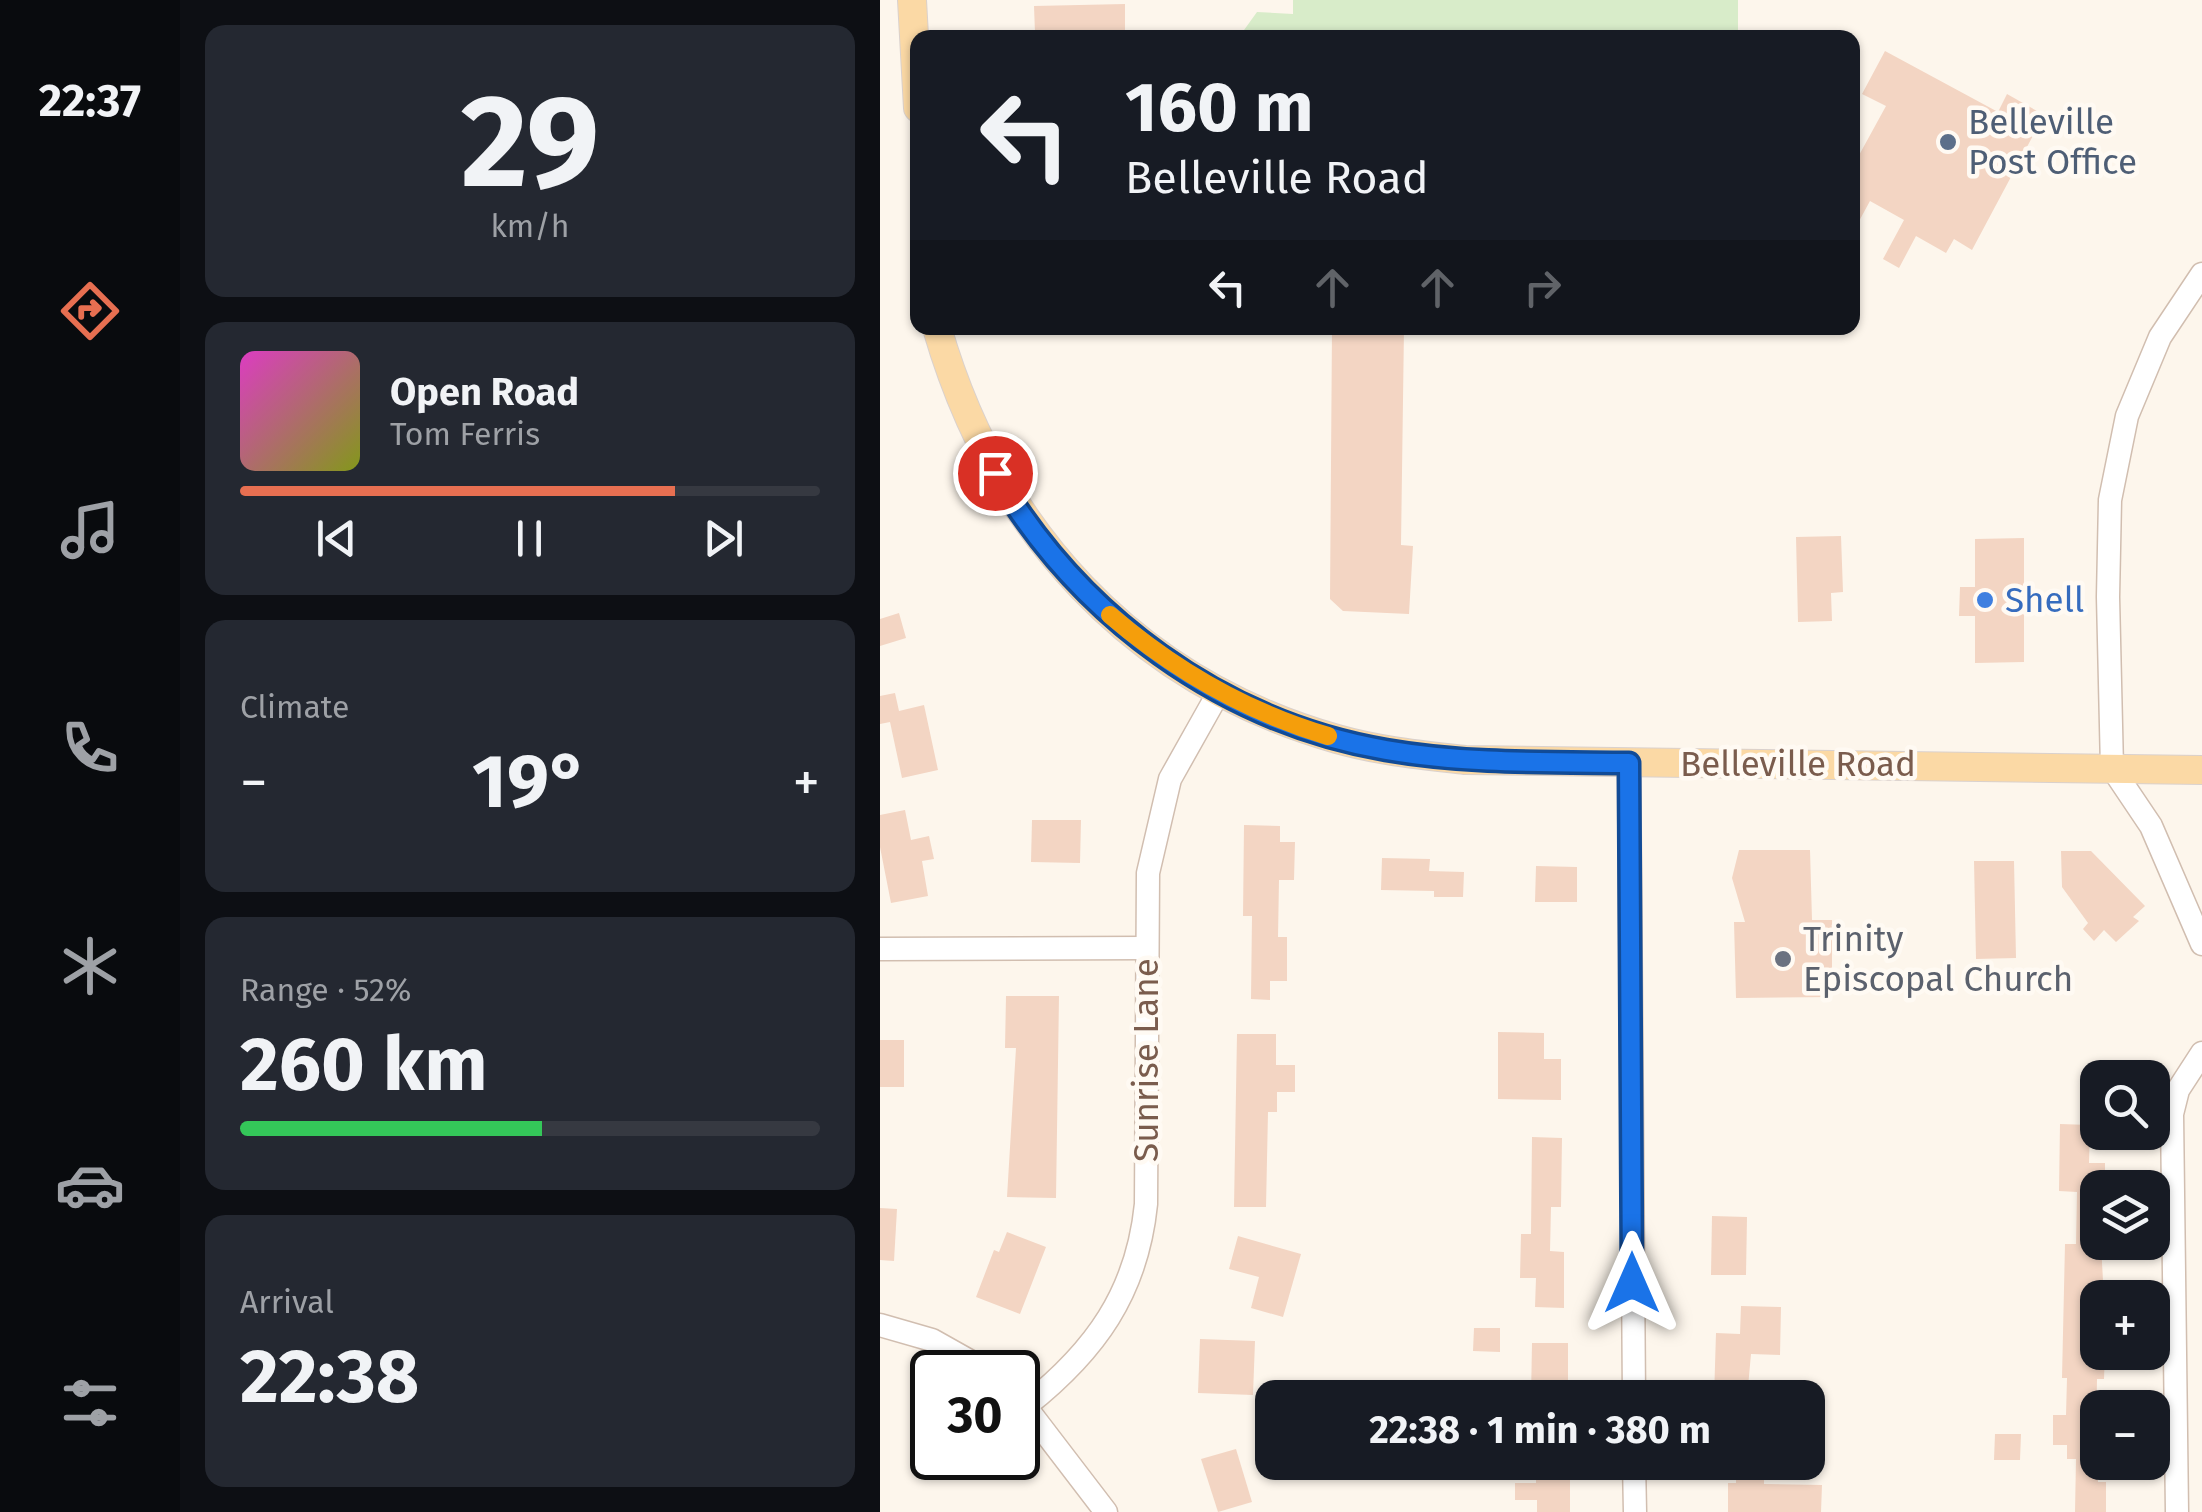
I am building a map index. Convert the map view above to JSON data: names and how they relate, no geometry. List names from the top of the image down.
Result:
{
  "streets": {
    "main road": ["Belleville Road"],
    "street": ["Sunrise Lane"]
  },
  "crossings": [
    ["Belleville Road", "Sunrise Lane"]
  ],
  "places": ["Belleville Post Office", "Shell", "Trinity Episcopal Church"],
  "page": {
    "tabs": "22:37",
    "tile": [
      ["29", "km/h"],
      "Climate",
      ["Range · 52%", "260 km"],
      ["Arrival", "22:38"]
    ],
    "turn": ["160 m", "Belleville Road"],
    "song": ["Open Road", "Tom Ferris"],
    "heat": ["−", "19°", "+"],
    "map_buttons": ["+", "−"],
    "limit": "30",
    "trip": "22:38 · 1 min · 380 m"
  }
}
